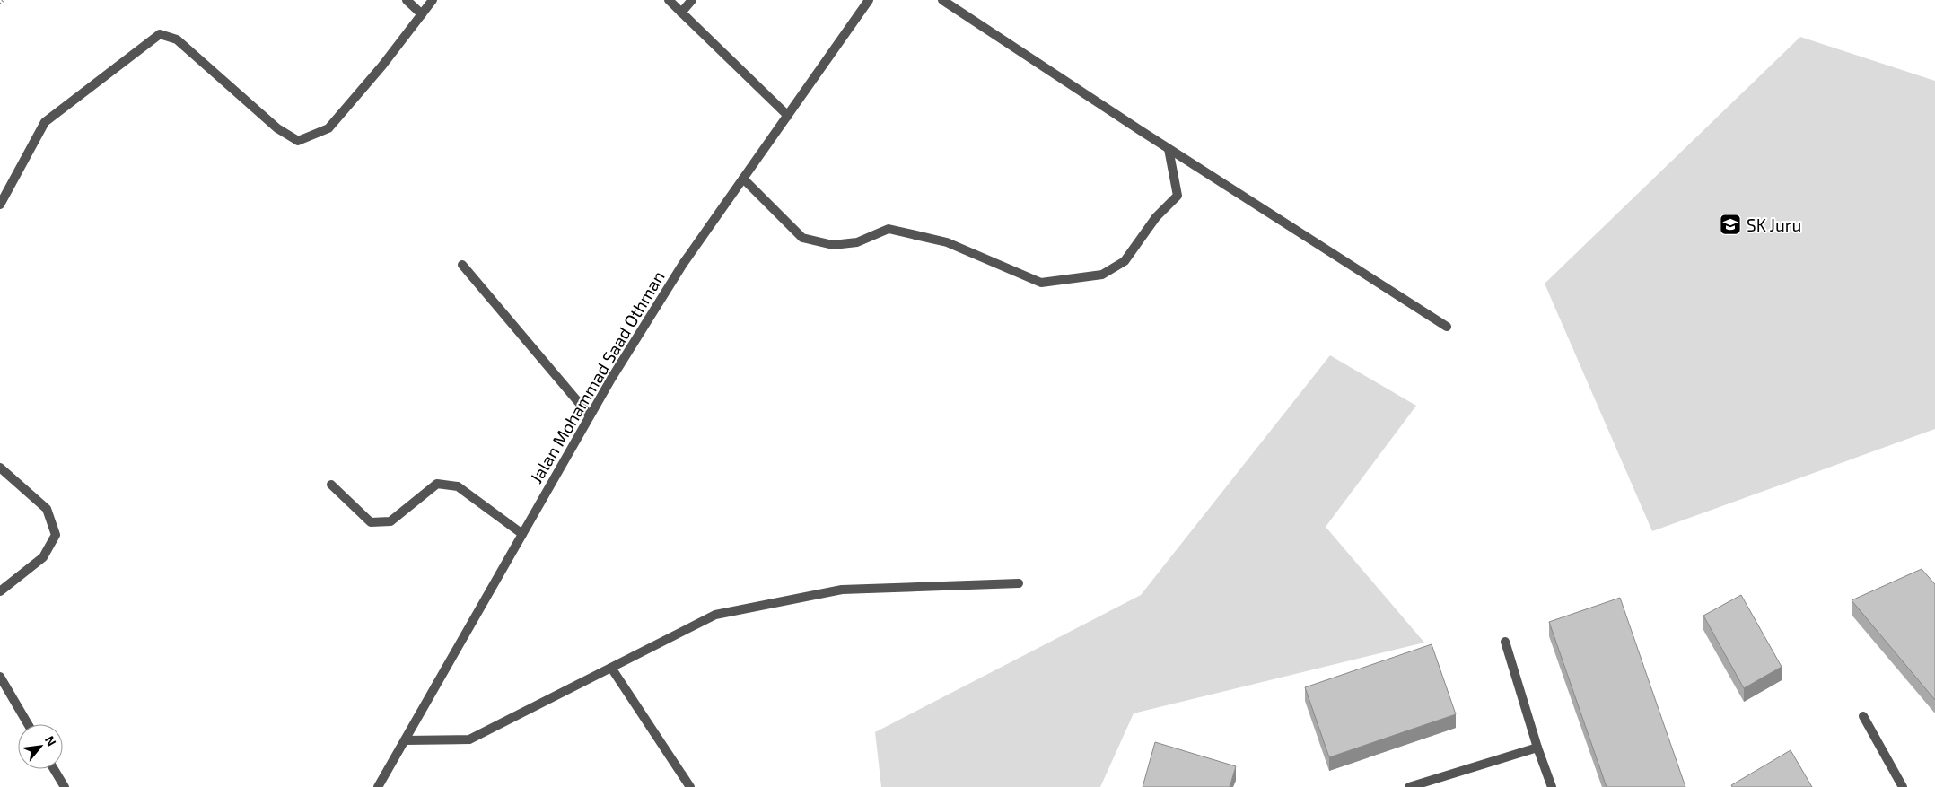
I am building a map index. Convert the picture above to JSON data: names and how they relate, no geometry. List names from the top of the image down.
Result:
{
  "streets": {
    "street": ["Jalan Mohammad Saad Othman"]
  },
  "places": {
    "school or university": ["SK Juru"]
  },
  "north": "top right"
}
